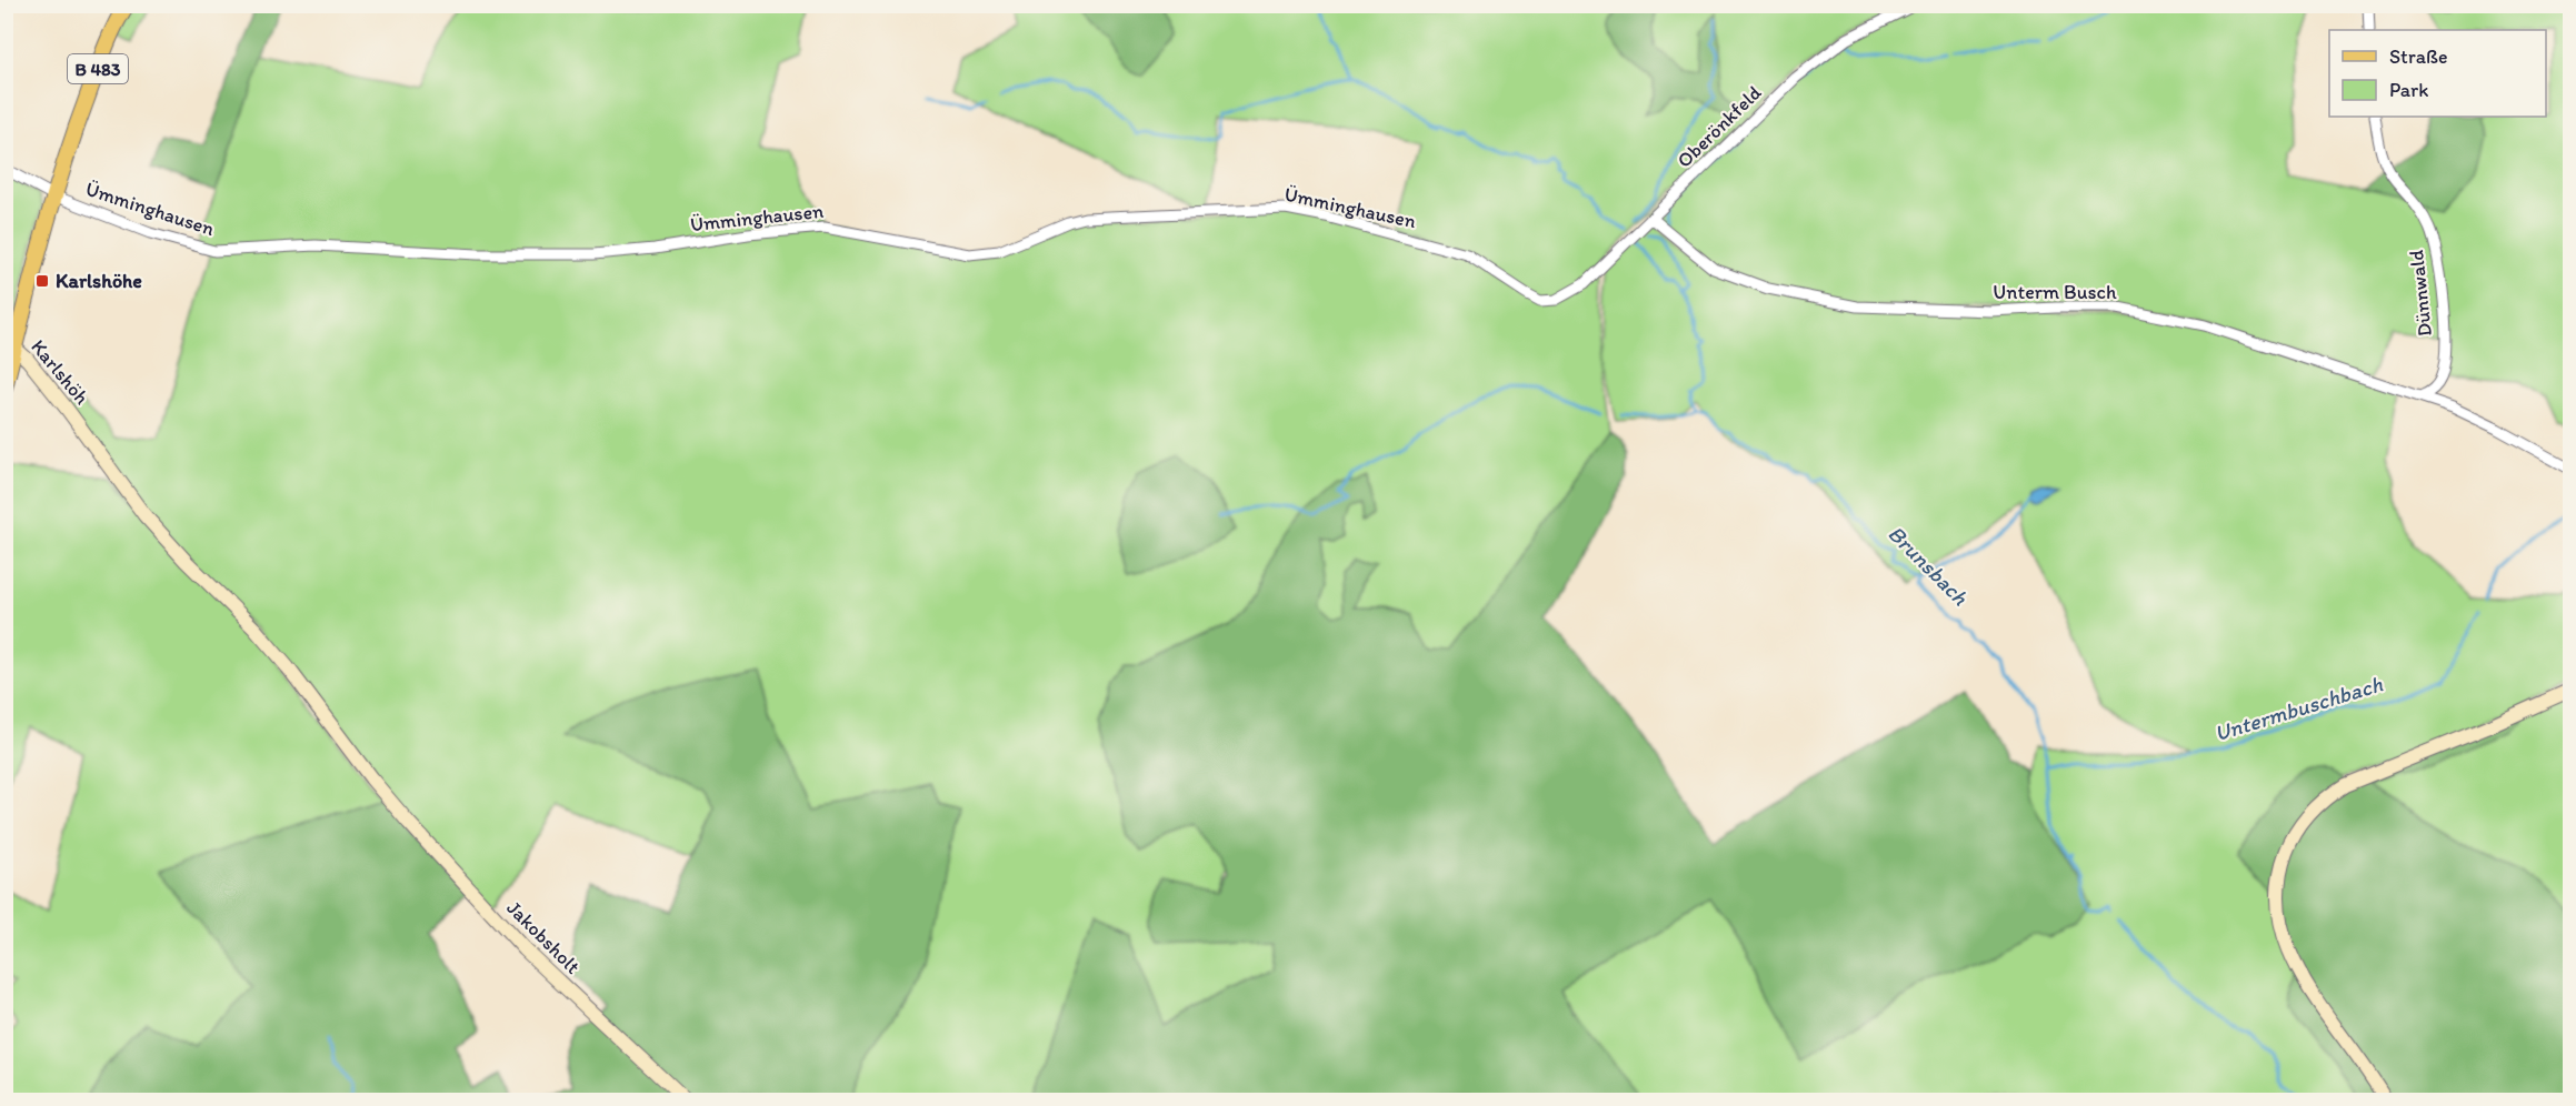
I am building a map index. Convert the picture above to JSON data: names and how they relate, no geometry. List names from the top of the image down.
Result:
{
  "streets": {
    "main road": ["B 483", "Karlshöh", "Jakobsholt"],
    "street": [
      "Oberönkfeld",
      "Ümminghausen",
      "Unterm Busch",
      "Dünnwald"
    ]
  },
  "crossings": [
    ["B 483", "Ümminghausen"],
    ["B 483", "Karlshöh"],
    ["Oberönkfeld", "Ümminghausen"],
    ["Oberönkfeld", "Unterm Busch"],
    ["Unterm Busch", "Dünnwald"],
    ["Karlshöh", "Jakobsholt"]
  ],
  "water": ["Brunsbach", "Untermbuschbach"],
  "places": {
    "transit": ["Karlshöhe"]
  },
  "legend": ["Straße", "Park"]
}
